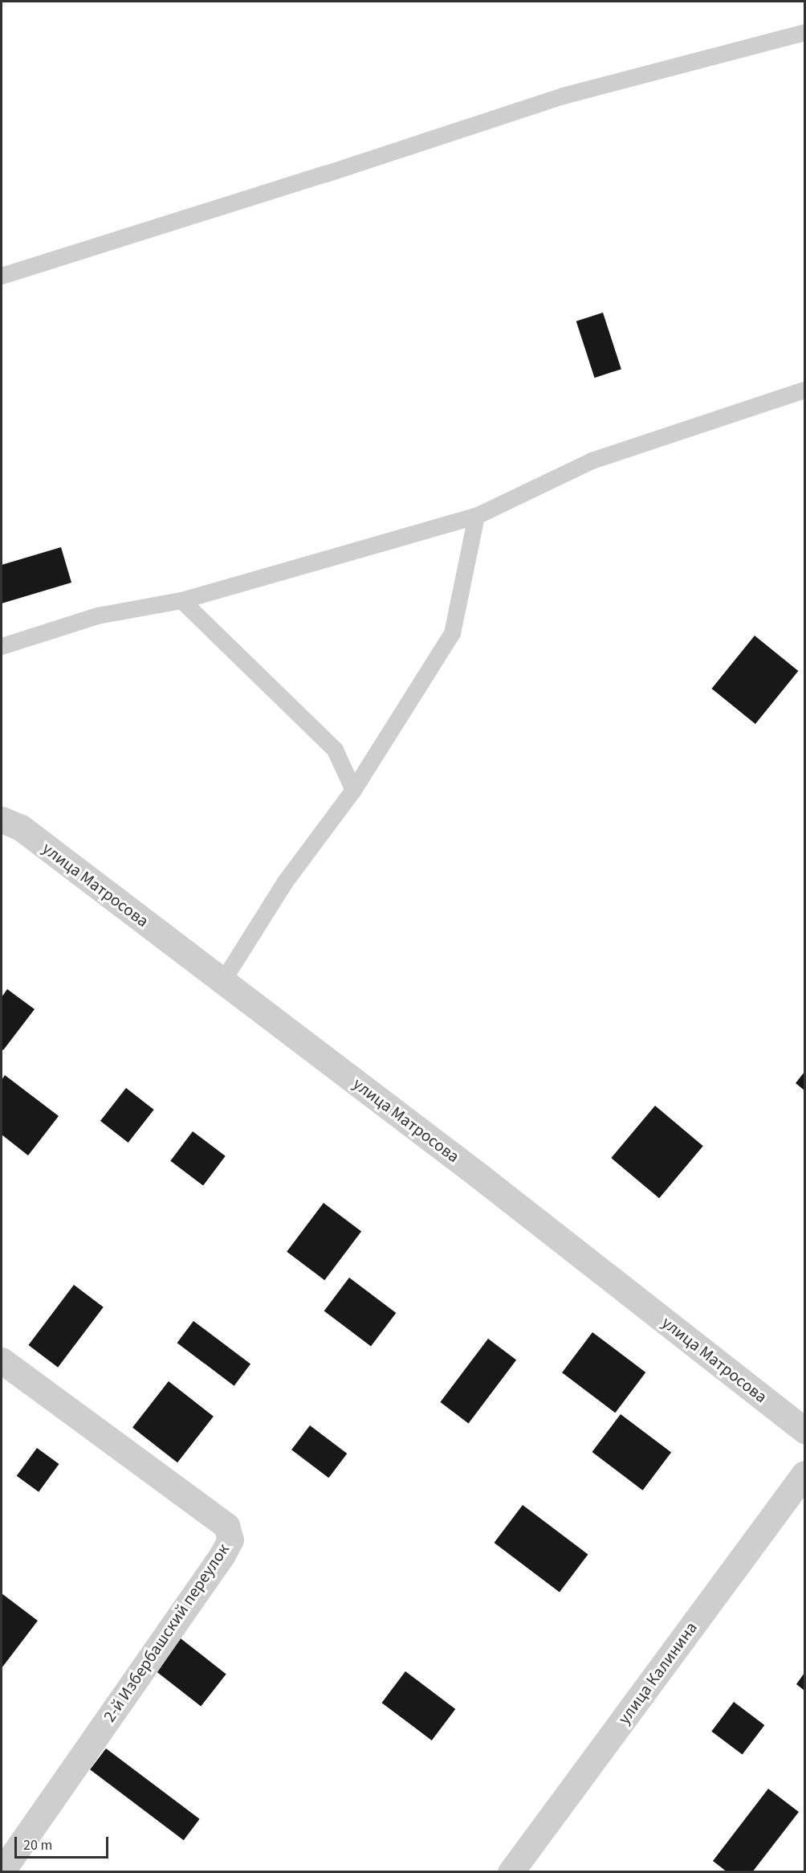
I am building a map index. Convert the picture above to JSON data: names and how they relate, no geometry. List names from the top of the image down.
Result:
{
  "streets": {
    "street": ["улица Матросова", "2-й Избербашский переулок", "улица Калинина"]
  },
  "scale_bar": "20 m"
}
